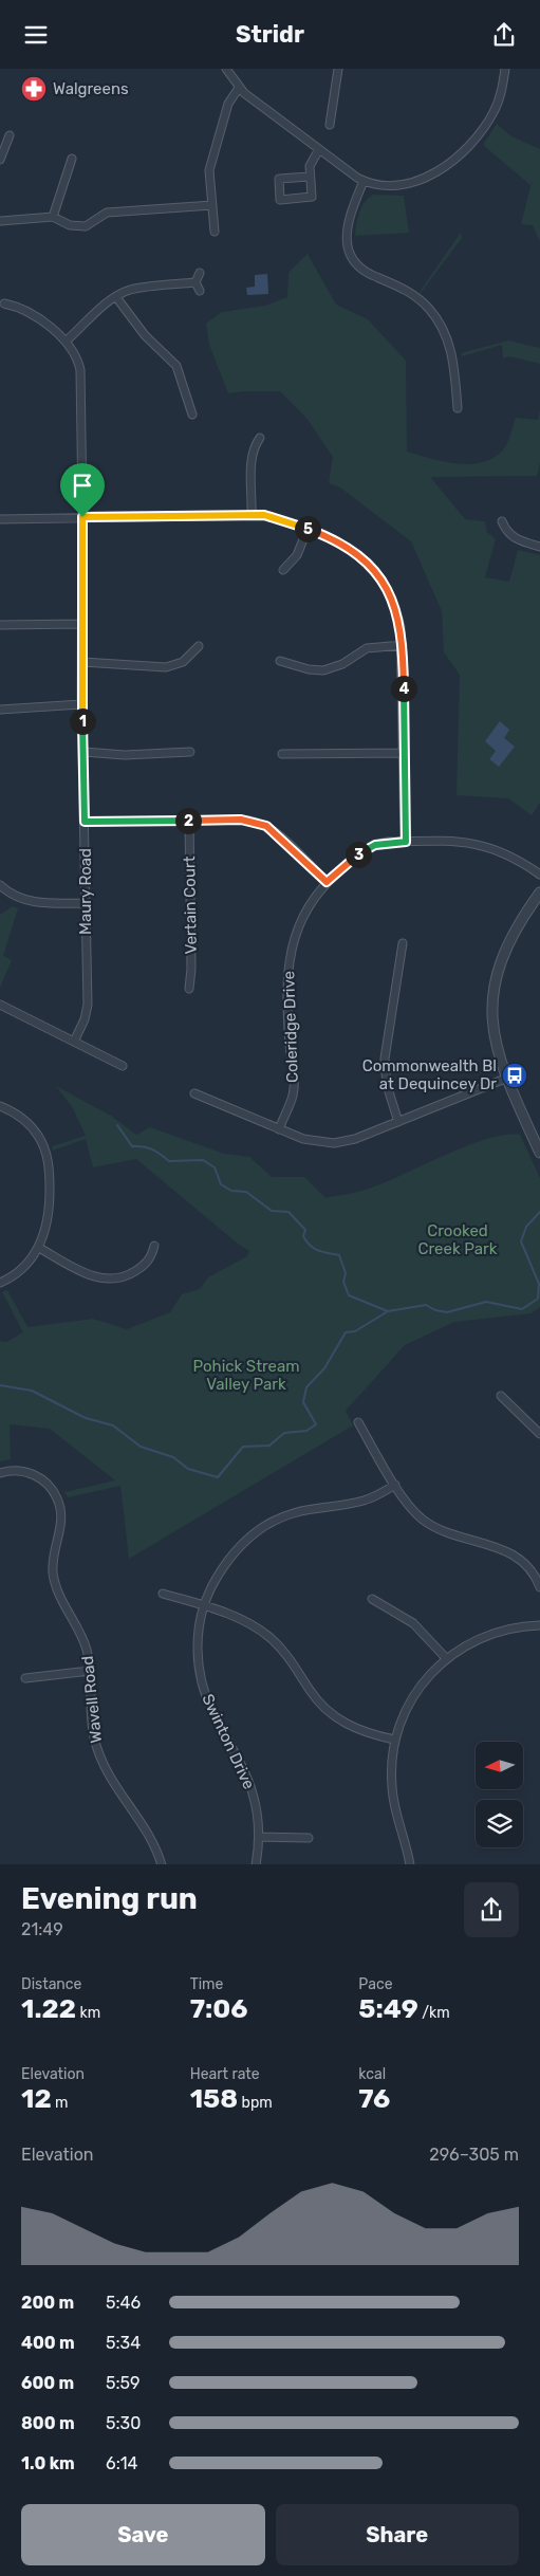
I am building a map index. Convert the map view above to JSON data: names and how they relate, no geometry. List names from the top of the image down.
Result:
{
  "streets": {
    "street": [
      "Maury Road",
      "Vertain Court",
      "Coleridge Drive",
      "Wavell Road",
      "Swinton Drive"
    ]
  },
  "parks": ["Crooked Creek Park", "Pohick Stream Valley Park"],
  "places": {
    "pharmacy": ["Walgreens"],
    "bus stop": ["Commonwealth Bl at Dequincey Dr"]
  },
  "north": "left",
  "page": {
    "header": "Stridr",
    "pins": [
      "5",
      "4",
      "1",
      "2",
      "3"
    ],
    "heading": ["Evening run", "21:49"],
    "stats": [
      ["Distance", "1.22 km"],
      ["Time", "7:06"],
      ["Pace", "5:49 /km"],
      ["Elevation", "12 m"],
      ["Heart rate", "158 bpm"],
      ["kcal", "76"]
    ],
    "chart": ["Elevation", "296–305 m"],
    "list": [
      {
        "name": "200 m",
        "note": "5:46"
      },
      {
        "name": "400 m",
        "note": "5:34"
      },
      {
        "name": "600 m",
        "note": "5:59"
      },
      {
        "name": "800 m",
        "note": "5:30"
      },
      {
        "name": "1.0 km",
        "note": "6:14"
      }
    ],
    "buttons": ["Save", "Share"]
  }
}
